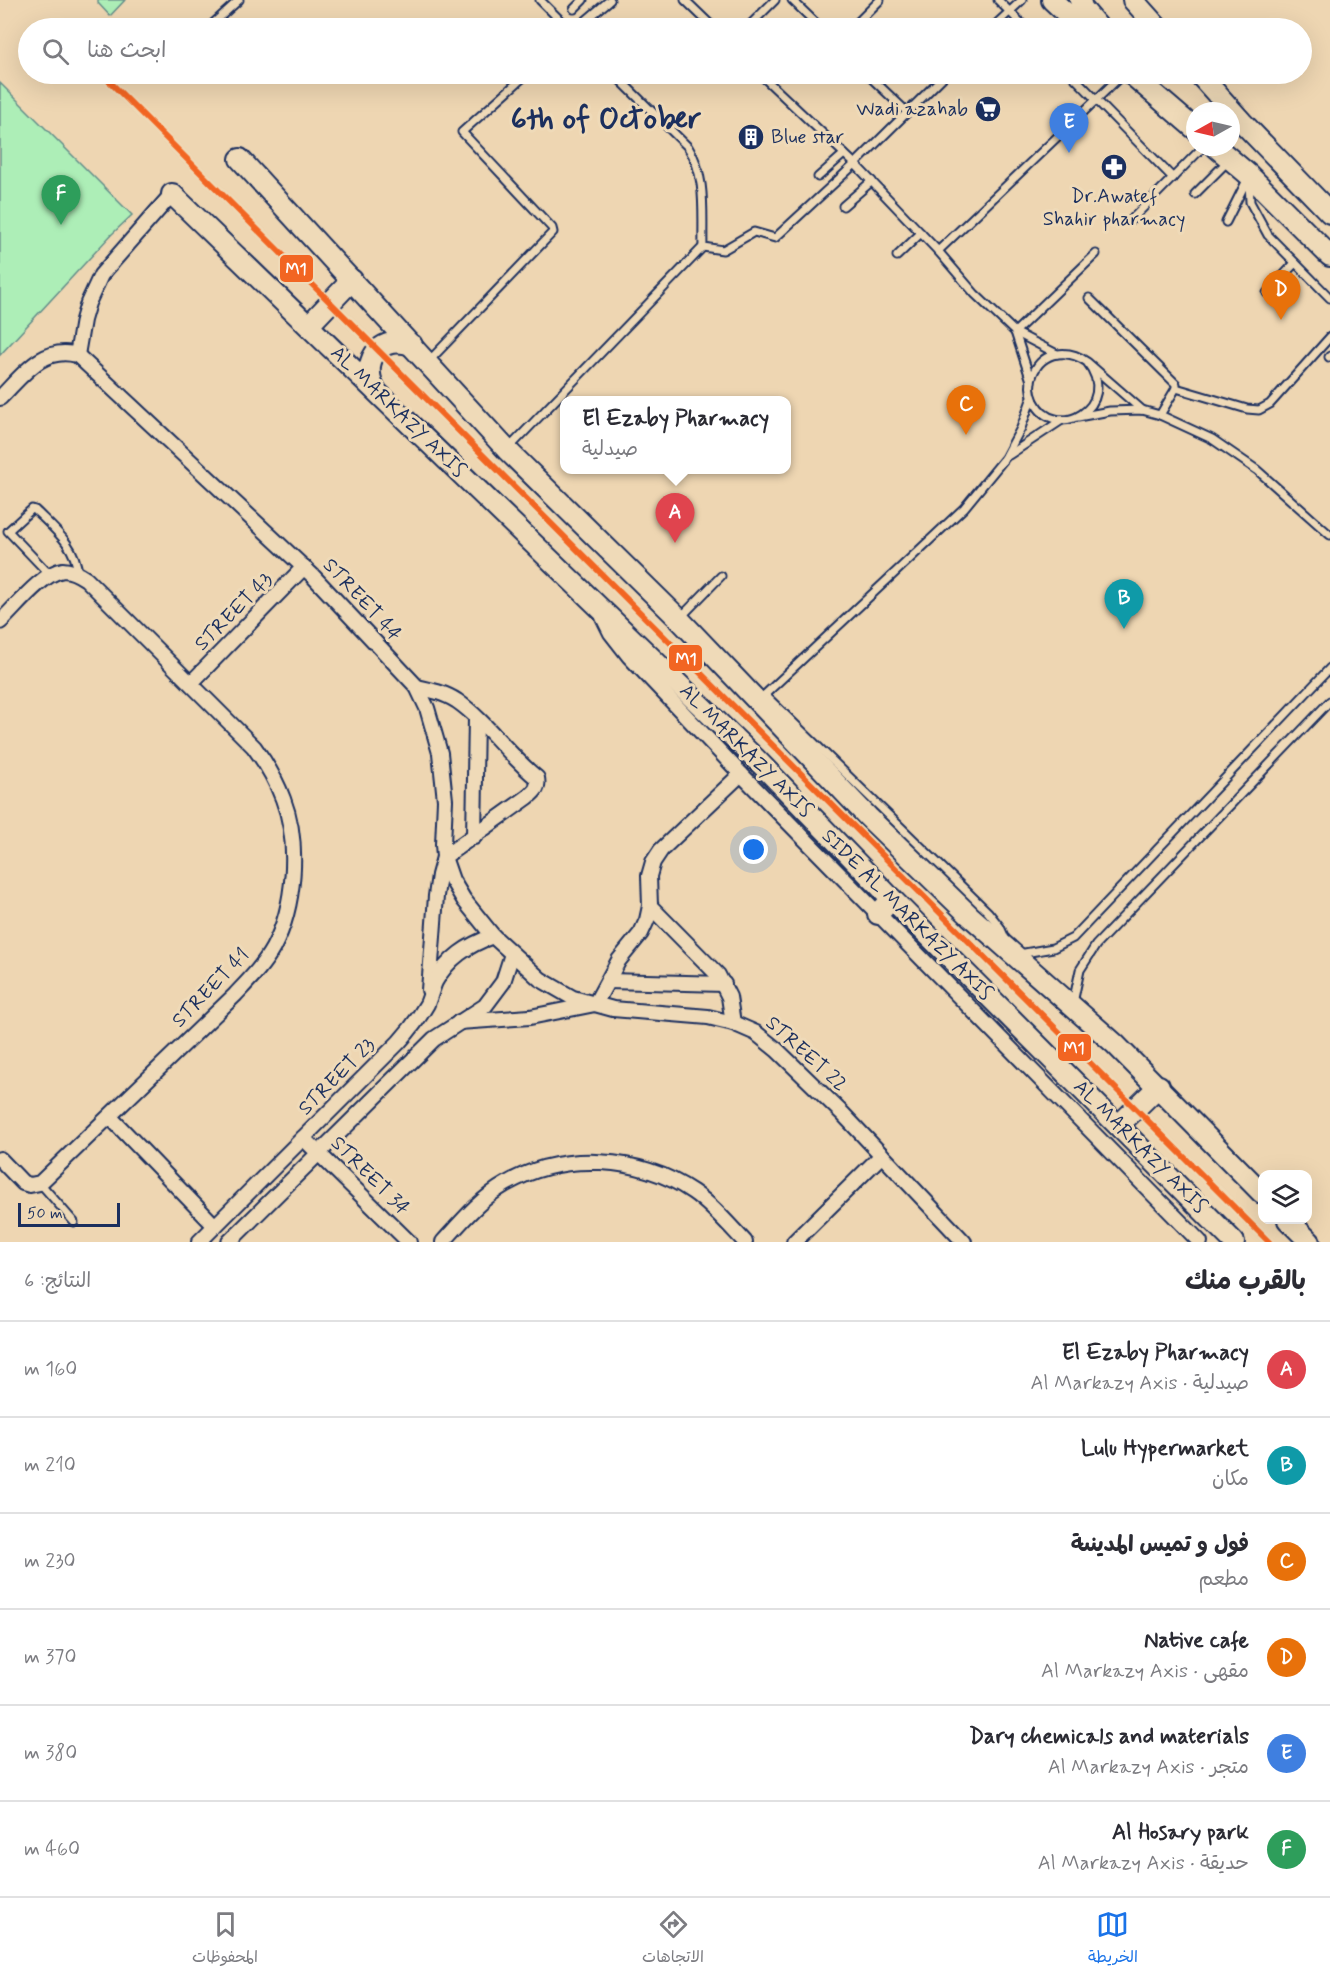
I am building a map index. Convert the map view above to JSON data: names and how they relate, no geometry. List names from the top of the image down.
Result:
{
  "streets": {
    "main road": ["AL MARKAZY AXIS"],
    "street": [
      "STREET 44",
      "STREET 43",
      "SIDE AL MARKAZY AXIS",
      "STREET 41",
      "STREET 22",
      "STREET 23",
      "STREET 34"
    ]
  },
  "crossings": [
    ["AL MARKAZY AXIS", "SIDE AL MARKAZY AXIS"],
    ["STREET 44", "STREET 43"],
    ["STREET 44", "STREET 22"],
    ["STREET 44", "STREET 23"],
    ["STREET 43", "STREET 41"],
    ["STREET 22", "STREET 23"],
    ["STREET 23", "STREET 34"]
  ],
  "districts": ["6th of October"],
  "places": {
    "supermarket": ["Wadi azahab"],
    "building": ["Blue star"],
    "pharmacy": ["Dr.Awatef Shahir pharmacy"]
  },
  "lines": ["transit line M1"],
  "scale_bar": "50 m",
  "north": "left",
  "page": {
    "search": "ابحث هنا",
    "pins": [
      "E",
      "F",
      "D",
      "C",
      "A",
      "B"
    ],
    "popup": ["El Ezaby Pharmacy", "صيدلية"],
    "scale": "50 m",
    "heading": ["بالقرب منك", "النتائج: 6"],
    "list": [
      {
        "mark": "A",
        "name": "El Ezaby Pharmacy",
        "note": "صيدلية · Al Markazy Axis",
        "value": "160 m"
      },
      {
        "mark": "B",
        "name": "Lulu Hypermarket",
        "note": "مكان",
        "value": "210 m"
      },
      {
        "mark": "C",
        "name": "فول و تميس المدينىة",
        "note": "مطعم",
        "value": "230 m"
      },
      {
        "mark": "D",
        "name": "Native cafe",
        "note": "مقهى · Al Markazy Axis",
        "value": "370 m"
      },
      {
        "mark": "E",
        "name": "Dary chemicals and materials",
        "note": "متجر · Al Markazy Axis",
        "value": "380 m"
      },
      {
        "mark": "F",
        "name": "Al Hosary park",
        "note": "حديقة · Al Markazy Axis",
        "value": "460 m"
      }
    ],
    "nav": ["الخريطة", "الاتجاهات", "المحفوظات"]
  }
}
